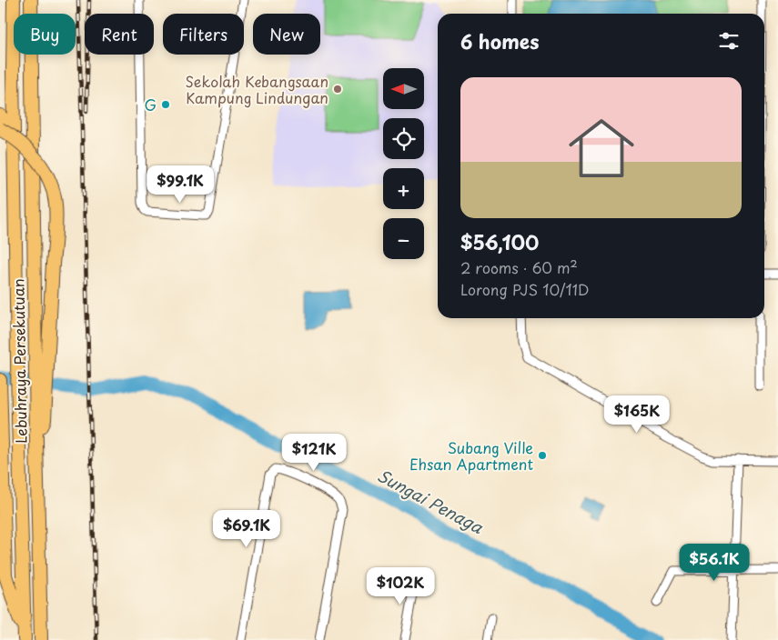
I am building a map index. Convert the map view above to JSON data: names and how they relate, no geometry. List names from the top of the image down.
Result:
{
  "streets": {
    "highway": ["Lebuhraya Persekutuan"]
  },
  "water": ["Sungai Penaga"],
  "places": ["Sekolah Kebangsaan Kampung Lindungan", "G", "Subang Ville Ehsan Apartment"],
  "north": "left",
  "page": {
    "chip": [
      "Buy",
      "Rent",
      "Filters",
      "New"
    ],
    "heading": "6 homes",
    "map_buttons": ["+", "−"],
    "list": [
      {
        "name": "$56,100",
        "note": "2 rooms · 60 m² · Lorong PJS 10/11D"
      }
    ],
    "price": [
      "$99.1K",
      "$165K",
      "$121K",
      "$69.1K",
      "$56.1K",
      "$102K"
    ]
  }
}
